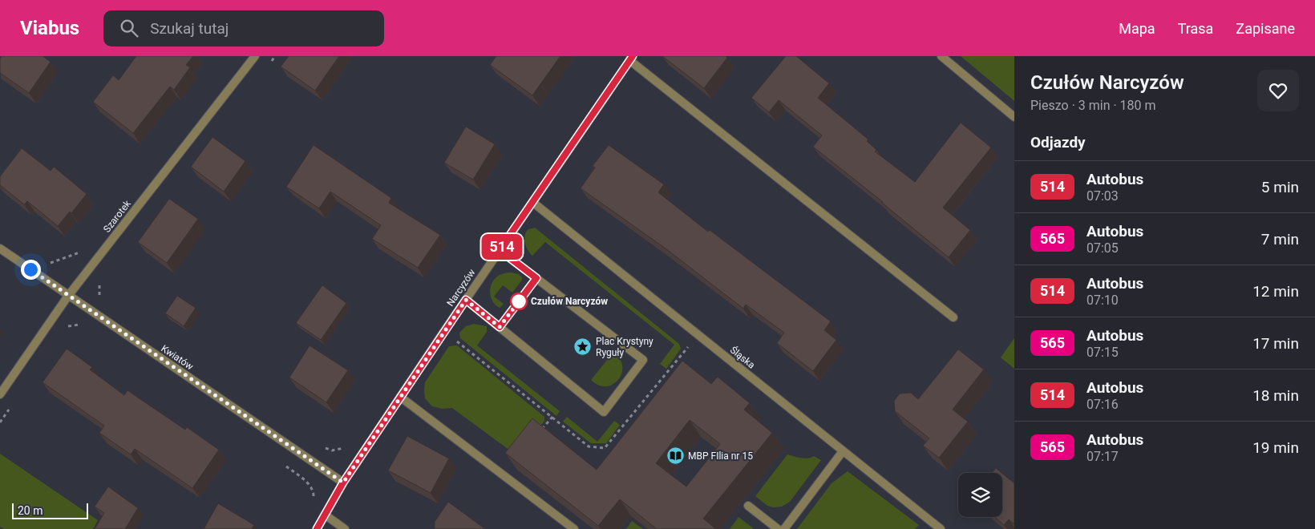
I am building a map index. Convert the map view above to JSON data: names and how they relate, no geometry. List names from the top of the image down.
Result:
{
  "streets": {
    "street": [
      "Szarotek",
      "Narcyzów",
      "Kwiatów",
      "Śląska"
    ]
  },
  "crossings": [
    ["Szarotek", "Kwiatów"],
    ["Narcyzów", "Kwiatów"],
    ["Narcyzów", "Śląska"]
  ],
  "places": {
    "other": ["Czułów Narcyzów"],
    "place": ["Plac Krystyny Ryguły"],
    "library": ["MBP FIlia nr 15"]
  },
  "lines": ["bus line 514"],
  "scale_bar": "20 m",
  "page": {
    "header": "Viabus",
    "search": "Szukaj tutaj",
    "nav": ["Mapa", "Trasa", "Zapisane"],
    "on_map": "514",
    "heading": [
      ["Czułów Narcyzów", "Pieszo · 3 min · 180 m"],
      "Odjazdy"
    ],
    "list": [
      {
        "mark": "514",
        "name": "Autobus",
        "note": "07:03",
        "value": "5 min"
      },
      {
        "mark": "565",
        "name": "Autobus",
        "note": "07:05",
        "value": "7 min"
      },
      {
        "mark": "514",
        "name": "Autobus",
        "note": "07:10",
        "value": "12 min"
      },
      {
        "mark": "565",
        "name": "Autobus",
        "note": "07:15",
        "value": "17 min"
      },
      {
        "mark": "514",
        "name": "Autobus",
        "note": "07:16",
        "value": "18 min"
      },
      {
        "mark": "565",
        "name": "Autobus",
        "note": "07:17",
        "value": "19 min"
      }
    ],
    "scale": "20 m"
  }
}
